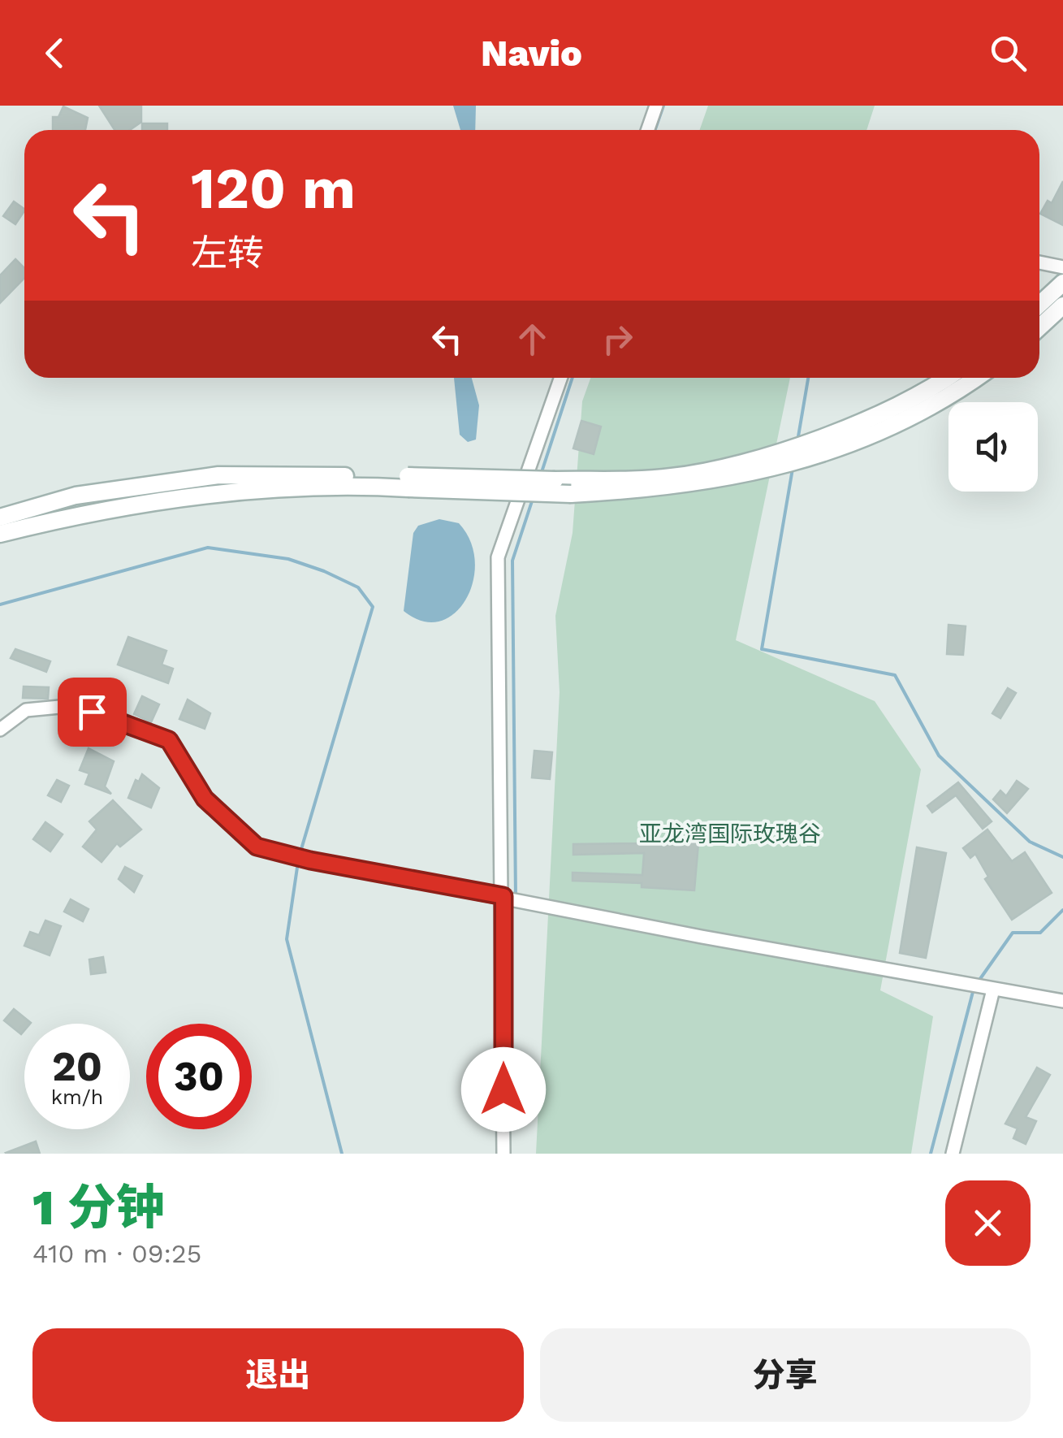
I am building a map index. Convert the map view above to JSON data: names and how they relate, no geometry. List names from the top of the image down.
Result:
{
  "parks": ["亚龙湾国际玫瑰谷"],
  "page": {
    "header": "Navio",
    "turn": ["120 m", "左转"],
    "speed": "20 km/h",
    "limit": "30",
    "heading": ["1 分钟", "410 m · 09:25"],
    "buttons": ["退出", "分享"]
  }
}
